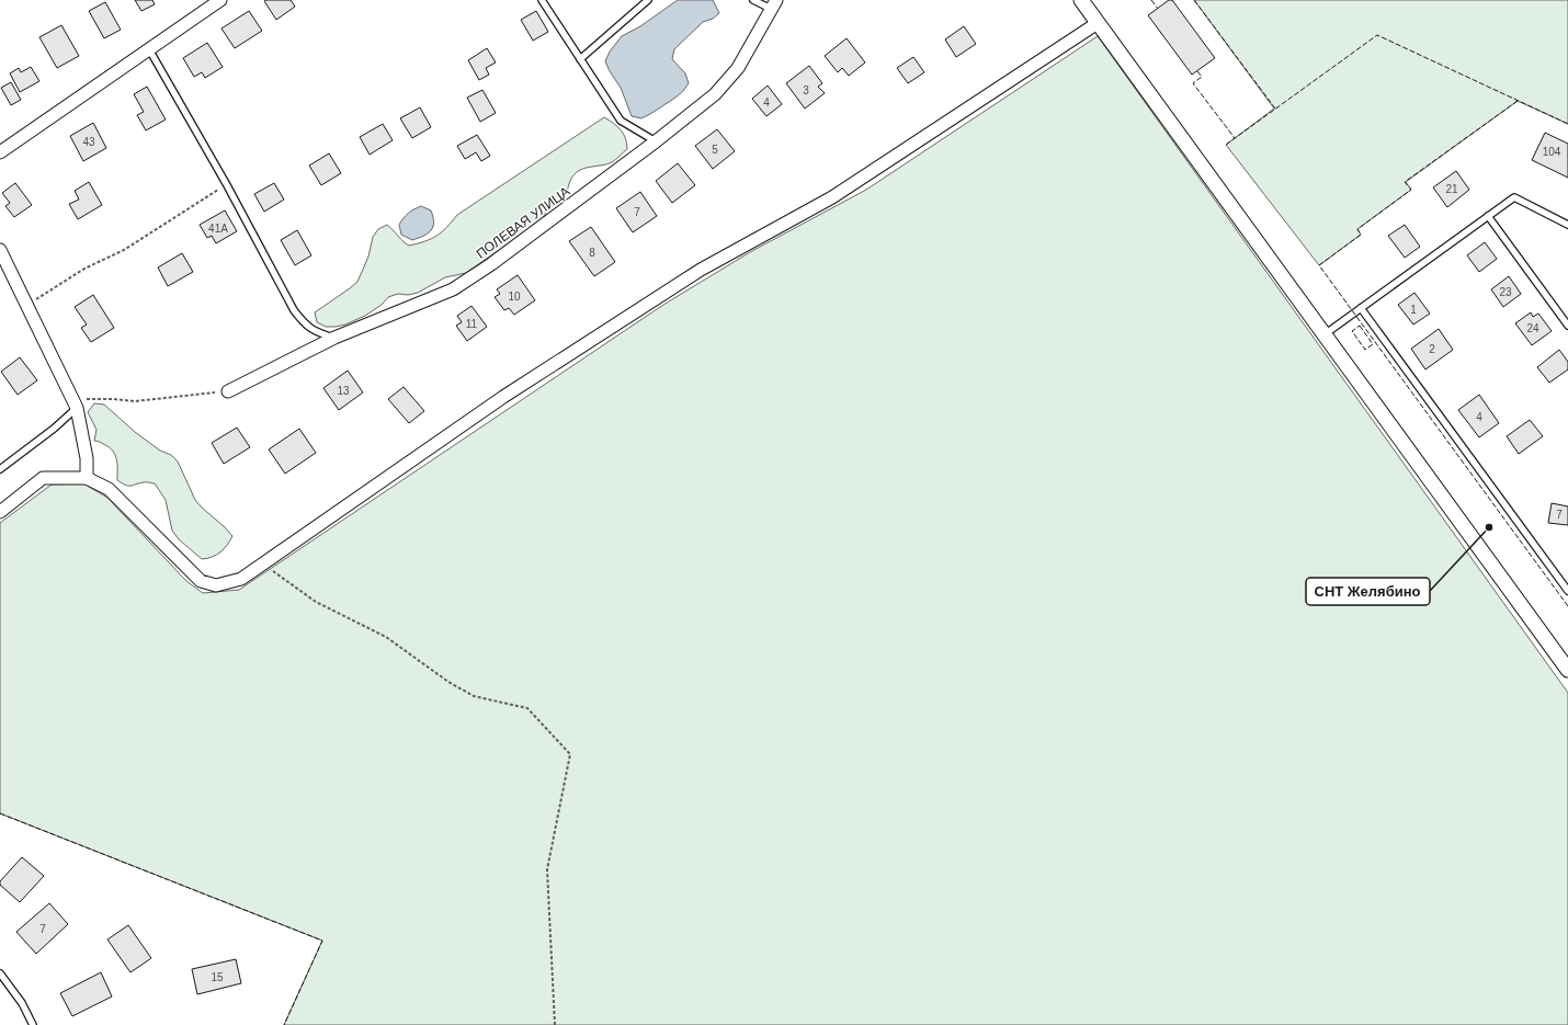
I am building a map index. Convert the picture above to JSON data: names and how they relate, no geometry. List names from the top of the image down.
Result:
{
  "streets": {
    "street": ["ПОЛЕВАЯ УЛИЦА"]
  },
  "places": ["СНТ Желябино"],
  "house_numbers": [
    "3",
    "4",
    "43",
    "5",
    "104",
    "21",
    "7",
    "41А",
    "8",
    "23",
    "10",
    "1",
    "11",
    "24",
    "2",
    "13",
    "4",
    "7",
    "7",
    "15"
  ]
}
